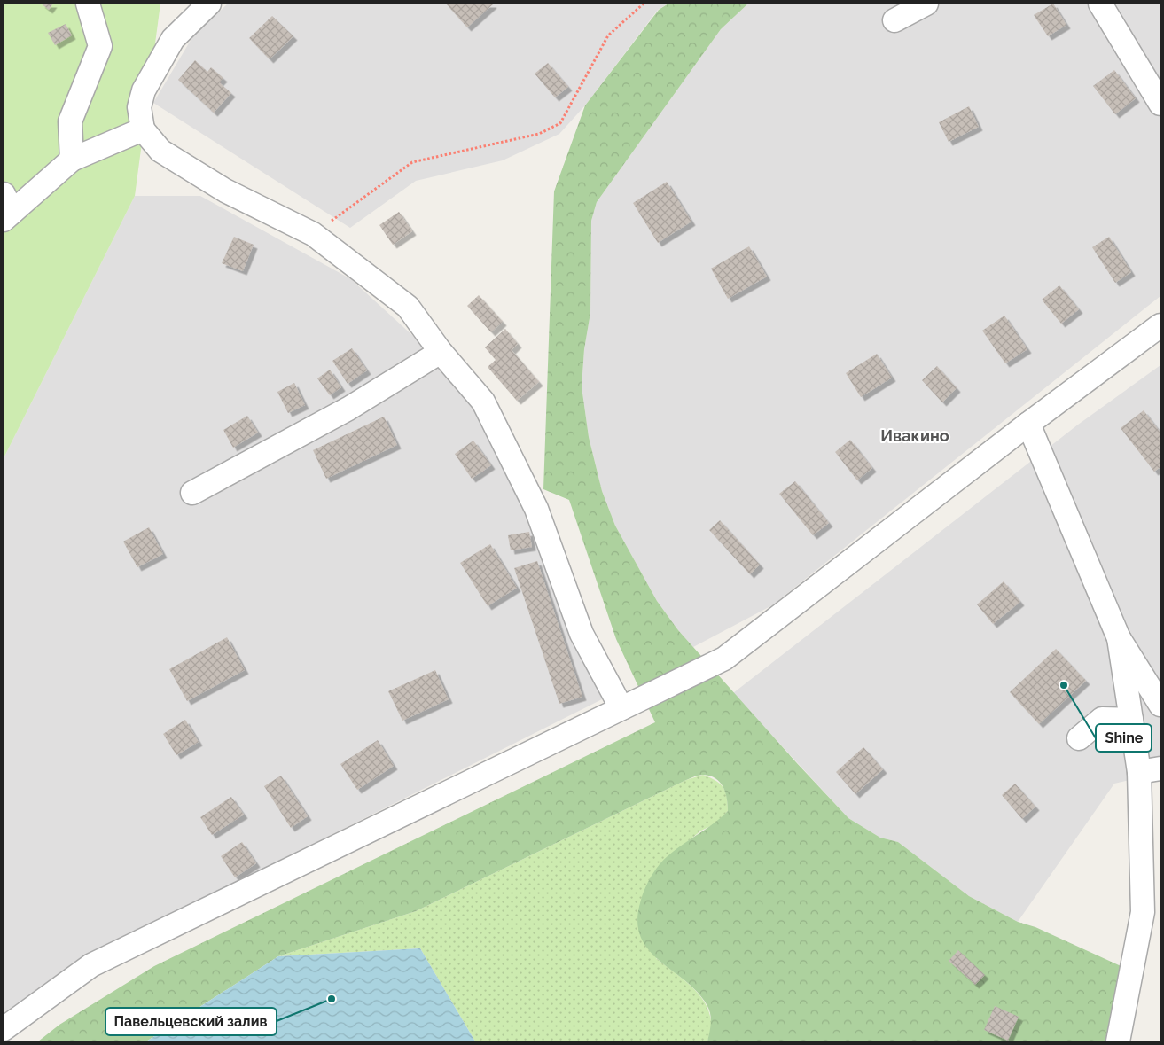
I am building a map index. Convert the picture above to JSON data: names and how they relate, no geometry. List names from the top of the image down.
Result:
{
  "districts": ["Ивакино"],
  "places": ["Shine", "Павельцевский залив"]
}
